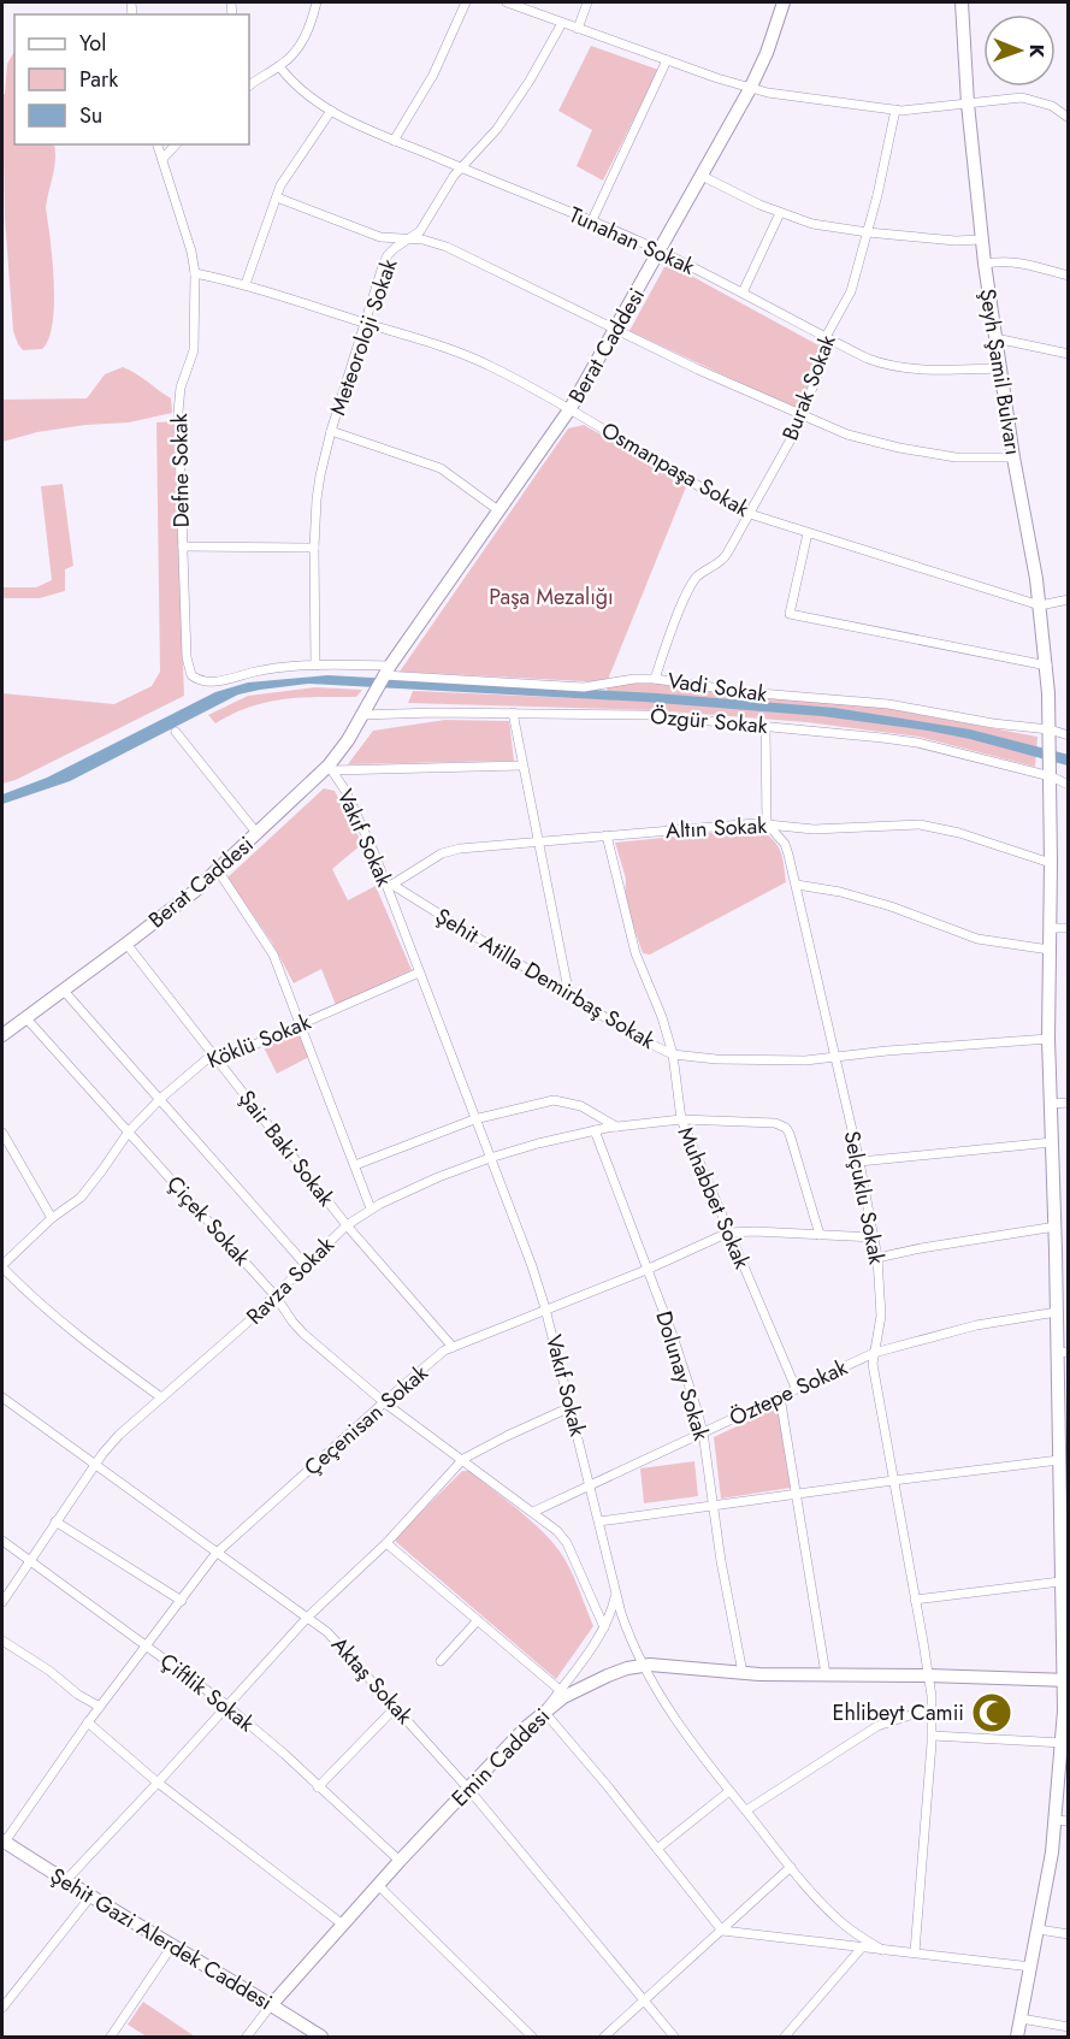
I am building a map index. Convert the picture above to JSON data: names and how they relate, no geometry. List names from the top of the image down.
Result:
{
  "streets": {
    "street": [
      "Tunahan Sokak",
      "Meteoroloji Sokak",
      "Berat Caddesi",
      "Şeyh Şamil Bulvarı",
      "Burak Sokak",
      "Osmanpaşa Sokak",
      "Defne Sokak",
      "Vadi Sokak",
      "Özgür Sokak",
      "Altın Sokak",
      "Vakıf Sokak",
      "Şehit Atilla Demirbaş Sokak",
      "Köklü Sokak",
      "Şair Baki Sokak",
      "Muhabbet Sokak",
      "Selçuklu Sokak",
      "Çiçek Sokak",
      "Ravza Sokak",
      "Dolunay Sokak",
      "Öztepe Sokak",
      "Çeçenisan Sokak",
      "Aktaş Sokak",
      "Çiftlik Sokak",
      "Emin Caddesi",
      "Şehit Gazi Alerdek Caddesi"
    ]
  },
  "crossings": [
    ["Tunahan Sokak", "Meteoroloji Sokak"],
    ["Tunahan Sokak", "Berat Caddesi"],
    ["Tunahan Sokak", "Şeyh Şamil Bulvarı"],
    ["Tunahan Sokak", "Burak Sokak"],
    ["Meteoroloji Sokak", "Osmanpaşa Sokak"],
    ["Meteoroloji Sokak", "Vadi Sokak"],
    ["Berat Caddesi", "Osmanpaşa Sokak"],
    ["Berat Caddesi", "Vadi Sokak"],
    ["Berat Caddesi", "Özgür Sokak"],
    ["Berat Caddesi", "Vakıf Sokak"],
    ["Berat Caddesi", "Şair Baki Sokak"],
    ["Berat Caddesi", "Çiçek Sokak"],
    ["Şeyh Şamil Bulvarı", "Osmanpaşa Sokak"],
    ["Şeyh Şamil Bulvarı", "Vadi Sokak"],
    ["Şeyh Şamil Bulvarı", "Özgür Sokak"],
    ["Burak Sokak", "Osmanpaşa Sokak"],
    ["Burak Sokak", "Vadi Sokak"],
    ["Osmanpaşa Sokak", "Defne Sokak"],
    ["Defne Sokak", "Vadi Sokak"],
    ["Altın Sokak", "Vakıf Sokak"],
    ["Altın Sokak", "Şehit Atilla Demirbaş Sokak"],
    ["Altın Sokak", "Muhabbet Sokak"],
    ["Altın Sokak", "Selçuklu Sokak"],
    ["Vakıf Sokak", "Şehit Atilla Demirbaş Sokak"],
    ["Vakıf Sokak", "Köklü Sokak"],
    ["Vakıf Sokak", "Ravza Sokak"],
    ["Vakıf Sokak", "Öztepe Sokak"],
    ["Vakıf Sokak", "Çeçenisan Sokak"],
    ["Vakıf Sokak", "Emin Caddesi"],
    ["Şehit Atilla Demirbaş Sokak", "Muhabbet Sokak"],
    ["Şehit Atilla Demirbaş Sokak", "Selçuklu Sokak"],
    ["Köklü Sokak", "Şair Baki Sokak"],
    ["Köklü Sokak", "Çiçek Sokak"],
    ["Şair Baki Sokak", "Ravza Sokak"],
    ["Şair Baki Sokak", "Çeçenisan Sokak"],
    ["Muhabbet Sokak", "Ravza Sokak"],
    ["Muhabbet Sokak", "Öztepe Sokak"],
    ["Muhabbet Sokak", "Çeçenisan Sokak"],
    ["Selçuklu Sokak", "Öztepe Sokak"],
    ["Selçuklu Sokak", "Çeçenisan Sokak"],
    ["Selçuklu Sokak", "Emin Caddesi"],
    ["Çiçek Sokak", "Ravza Sokak"],
    ["Çiçek Sokak", "Öztepe Sokak"],
    ["Çiçek Sokak", "Çeçenisan Sokak"],
    ["Ravza Sokak", "Dolunay Sokak"],
    ["Ravza Sokak", "Çeçenisan Sokak"],
    ["Ravza Sokak", "Aktaş Sokak"],
    ["Ravza Sokak", "Çiftlik Sokak"],
    ["Dolunay Sokak", "Öztepe Sokak"],
    ["Dolunay Sokak", "Çeçenisan Sokak"],
    ["Dolunay Sokak", "Emin Caddesi"],
    ["Çeçenisan Sokak", "Aktaş Sokak"],
    ["Çeçenisan Sokak", "Çiftlik Sokak"],
    ["Çeçenisan Sokak", "Şehit Gazi Alerdek Caddesi"],
    ["Aktaş Sokak", "Emin Caddesi"],
    ["Çiftlik Sokak", "Emin Caddesi"],
    ["Emin Caddesi", "Şehit Gazi Alerdek Caddesi"]
  ],
  "parks": ["Paşa Mezalığı"],
  "places": {
    "mosque": ["Ehlibeyt Camii"]
  },
  "legend": ["Yol", "Park", "Su"],
  "north": "right"
}
